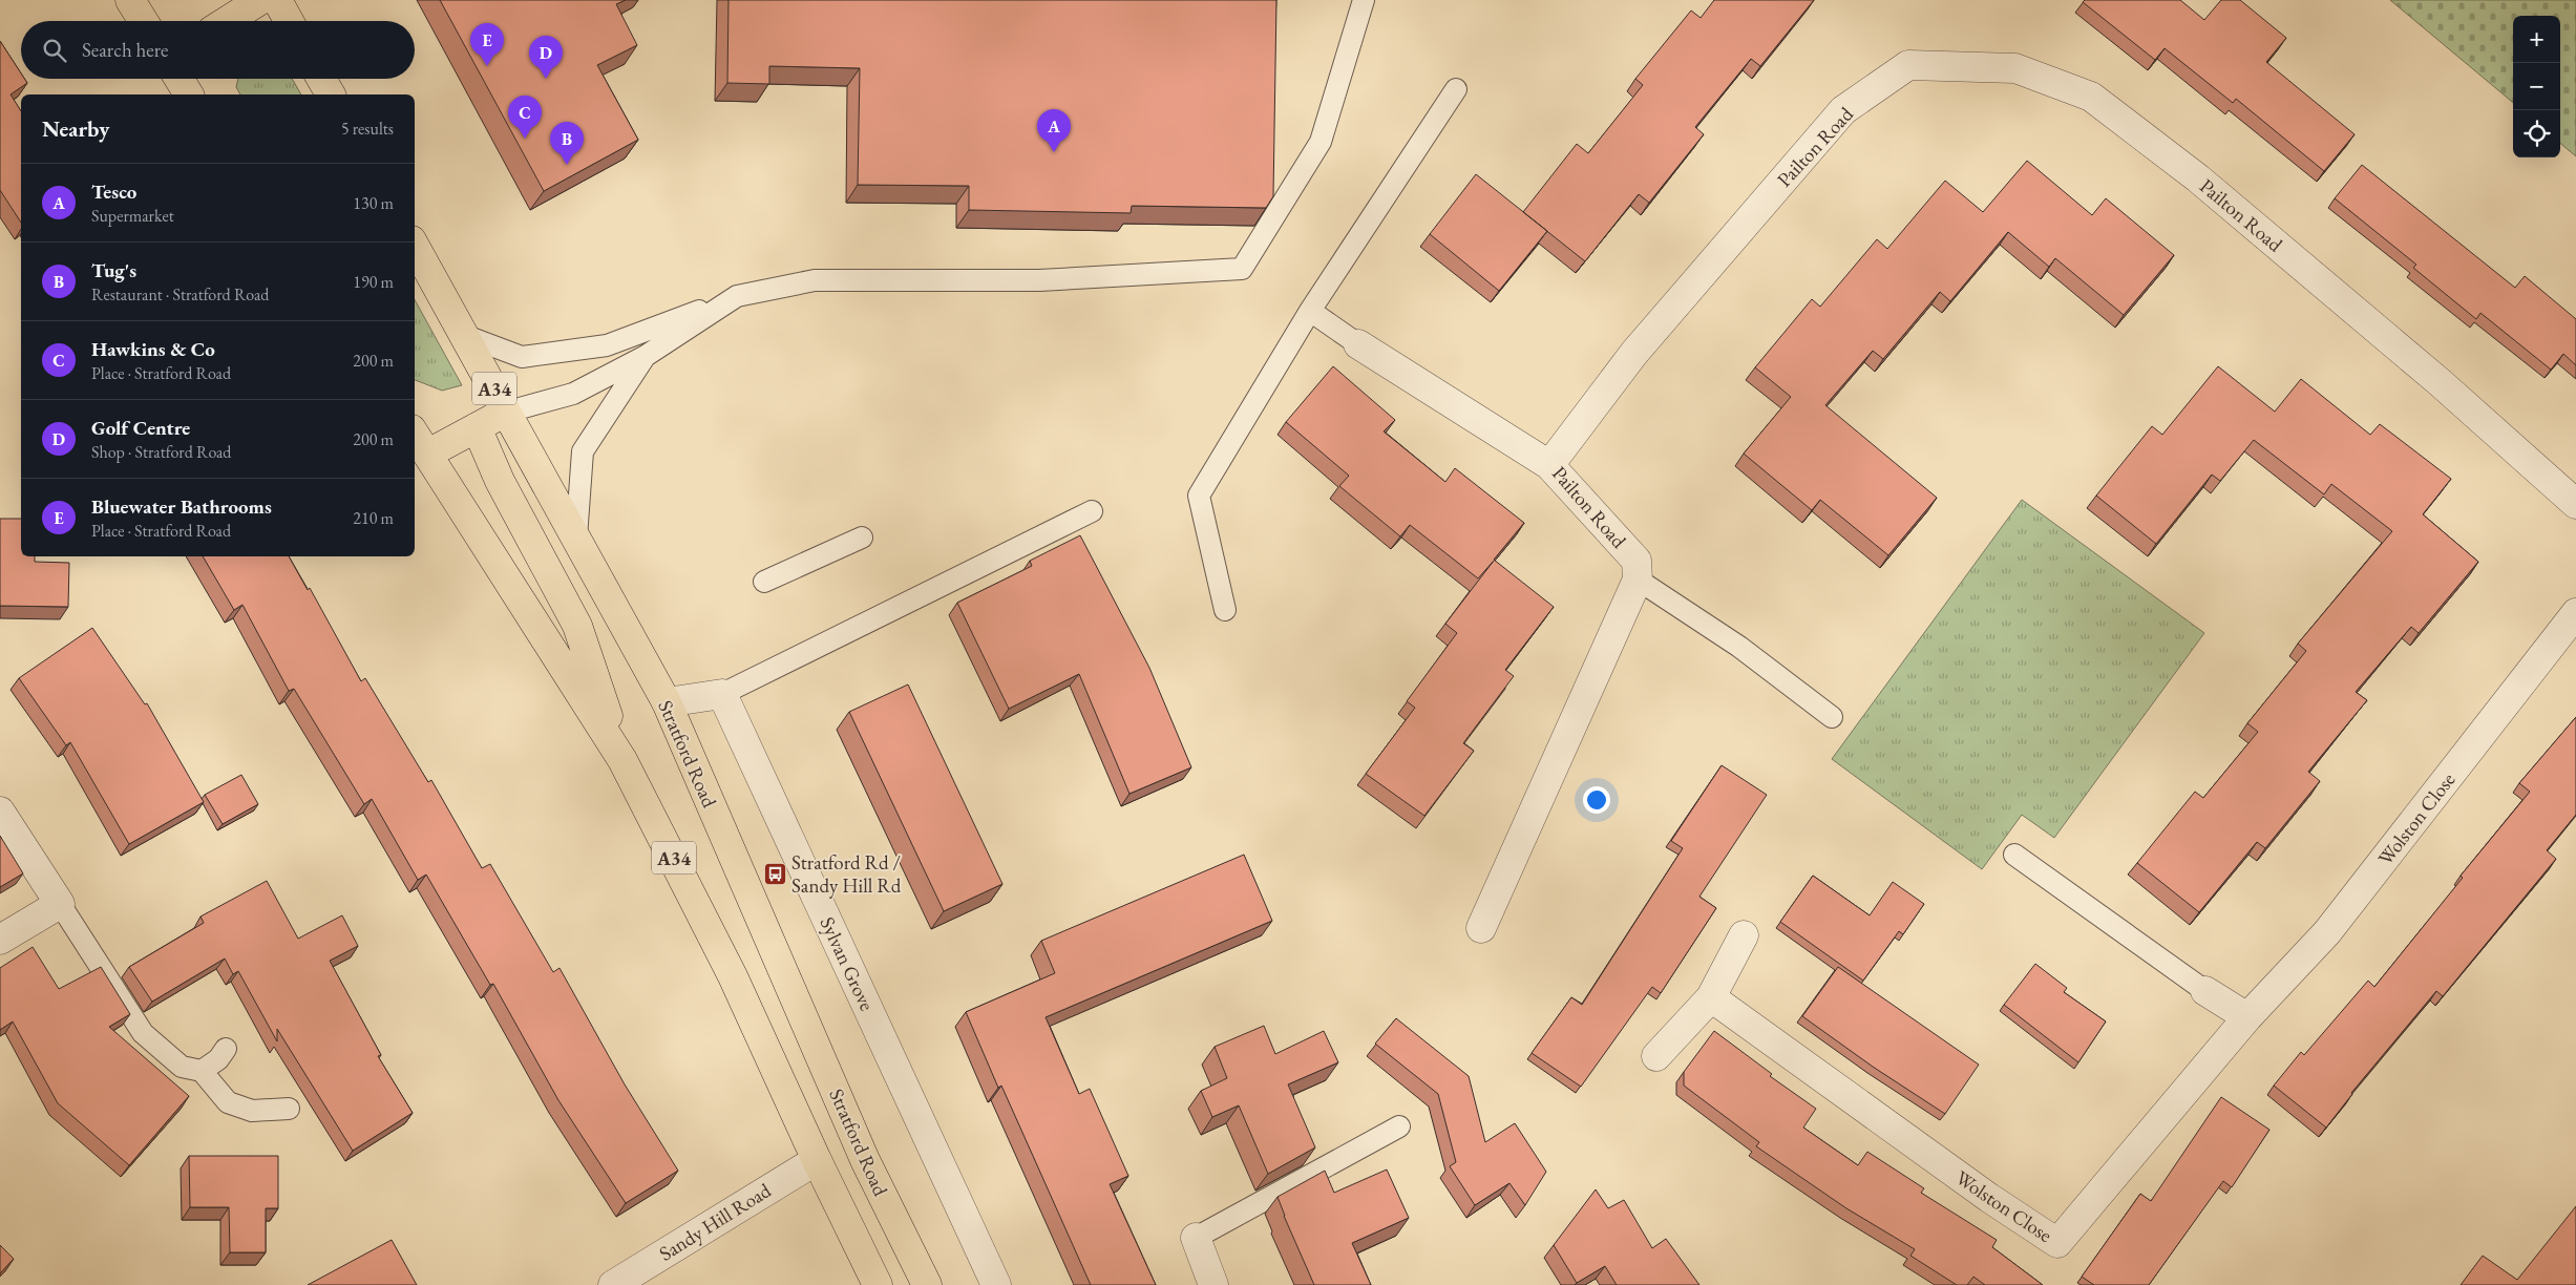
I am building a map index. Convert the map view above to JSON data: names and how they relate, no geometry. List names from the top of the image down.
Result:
{
  "streets": {
    "highway": ["A34", "Stratford Road"],
    "street": [
      "Pailton Road",
      "Wolston Close",
      "Sylvan Grove",
      "Sandy Hill Road"
    ]
  },
  "crossings": [
    ["A34", "Sandy Hill Road"]
  ],
  "places": {
    "bus stop": ["Stratford Rd / Sandy Hill Rd"]
  },
  "page": {
    "map_buttons": ["+", "−"],
    "search": "Search here",
    "pins": [
      "E",
      "D",
      "C",
      "A",
      "B"
    ],
    "heading": ["Nearby", "5 results"],
    "list": [
      {
        "mark": "A",
        "name": "Tesco",
        "note": "Supermarket",
        "value": "130 m"
      },
      {
        "mark": "B",
        "name": "Tug's",
        "note": "Restaurant · Stratford Road",
        "value": "190 m"
      },
      {
        "mark": "C",
        "name": "Hawkins & Co",
        "note": "Place · Stratford Road",
        "value": "200 m"
      },
      {
        "mark": "D",
        "name": "Golf Centre",
        "note": "Shop · Stratford Road",
        "value": "200 m"
      },
      {
        "mark": "E",
        "name": "Bluewater Bathrooms",
        "note": "Place · Stratford Road",
        "value": "210 m"
      }
    ]
  }
}
